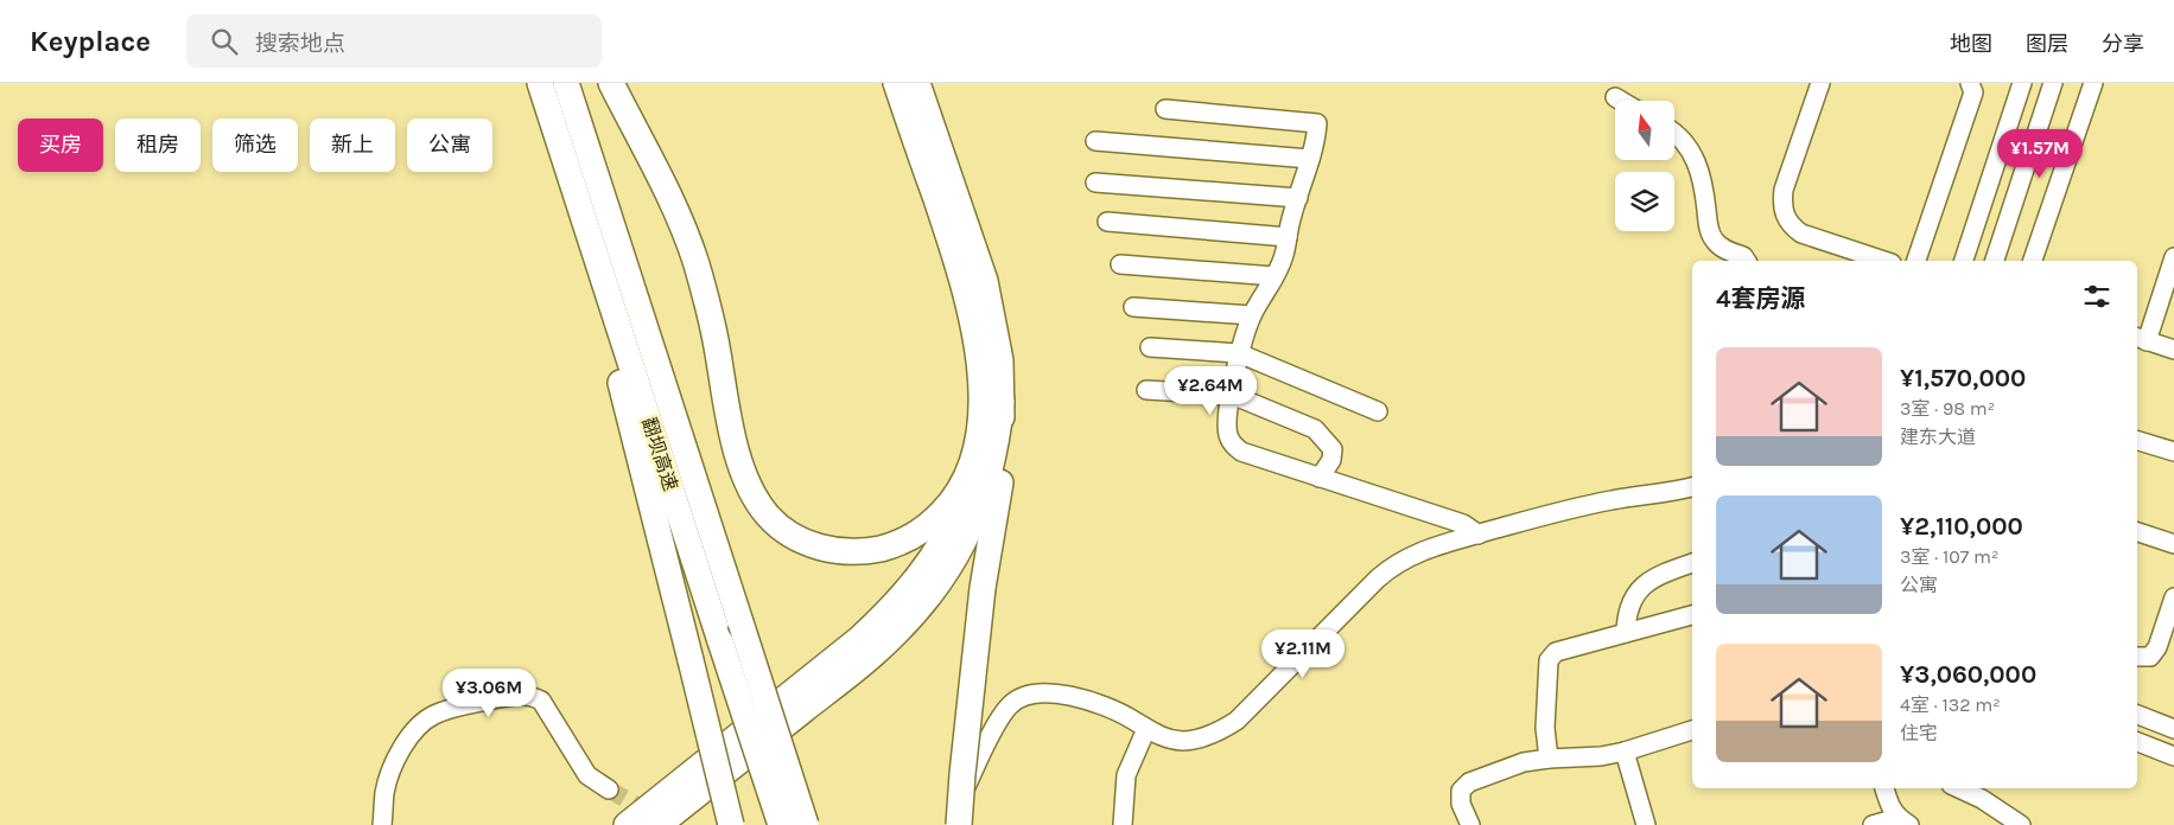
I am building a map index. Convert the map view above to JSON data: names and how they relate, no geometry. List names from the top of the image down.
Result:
{
  "streets": {
    "highway": ["翻坝高速"]
  },
  "north": "top",
  "page": {
    "header": "Keyplace",
    "search": "搜索地点",
    "nav": ["地图", "图层", "分享"],
    "chip": [
      "买房",
      "租房",
      "筛选",
      "新上",
      "公寓"
    ],
    "price": [
      "¥1.57M",
      "¥2.64M",
      "¥2.11M",
      "¥3.06M"
    ],
    "heading": "4套房源",
    "list": [
      {
        "name": "¥1,570,000",
        "note": "3室 · 98 m² · 建东大道"
      },
      {
        "name": "¥2,110,000",
        "note": "3室 · 107 m² · 公寓"
      },
      {
        "name": "¥3,060,000",
        "note": "4室 · 132 m² · 住宅"
      }
    ]
  }
}
